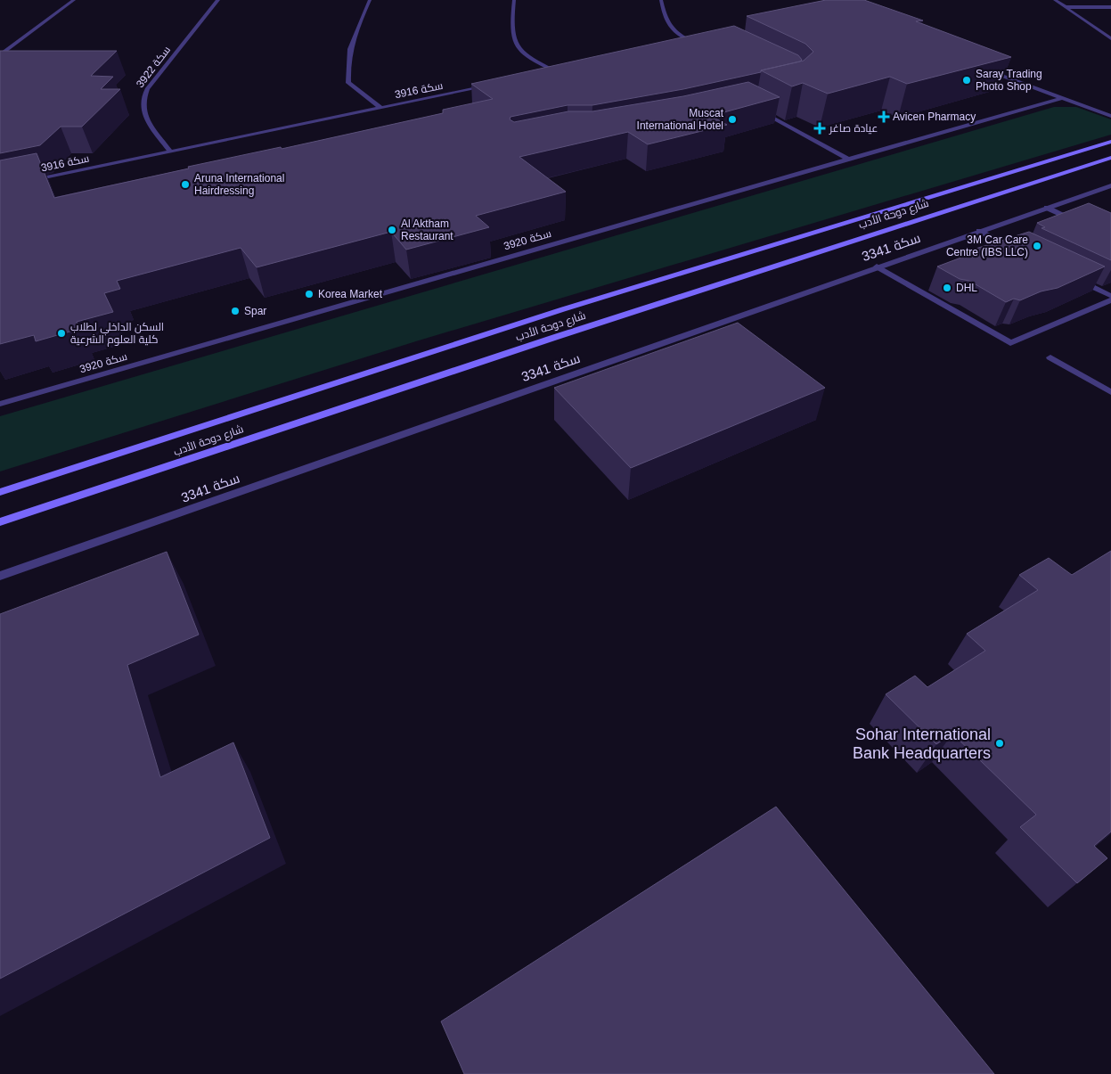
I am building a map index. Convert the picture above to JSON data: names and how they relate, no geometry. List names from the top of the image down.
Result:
{
  "streets": {
    "main road": ["شارع دوحة الأدب"],
    "street": [
      "سكة 3922",
      "سكة 3916",
      "سكة 3920",
      "سكة 3341"
    ]
  },
  "crossings": [
    ["سكة 3922", "سكة 3916"]
  ],
  "places": {
    "other": [
      "Saray Trading Photo Shop",
      "Muscat International Hotel",
      "Aruna International Hairdressing",
      "Al Aktham Restaurant",
      "3M Car Care Centre (IBS LLC)",
      "DHL",
      "Korea Market",
      "Spar",
      "السكن الداخلي لطلاب كلية العلوم الشرعية",
      "Sohar International Bank Headquarters"
    ],
    "health": ["Avicen Pharmacy", "عيادة صاغر"]
  }
}
